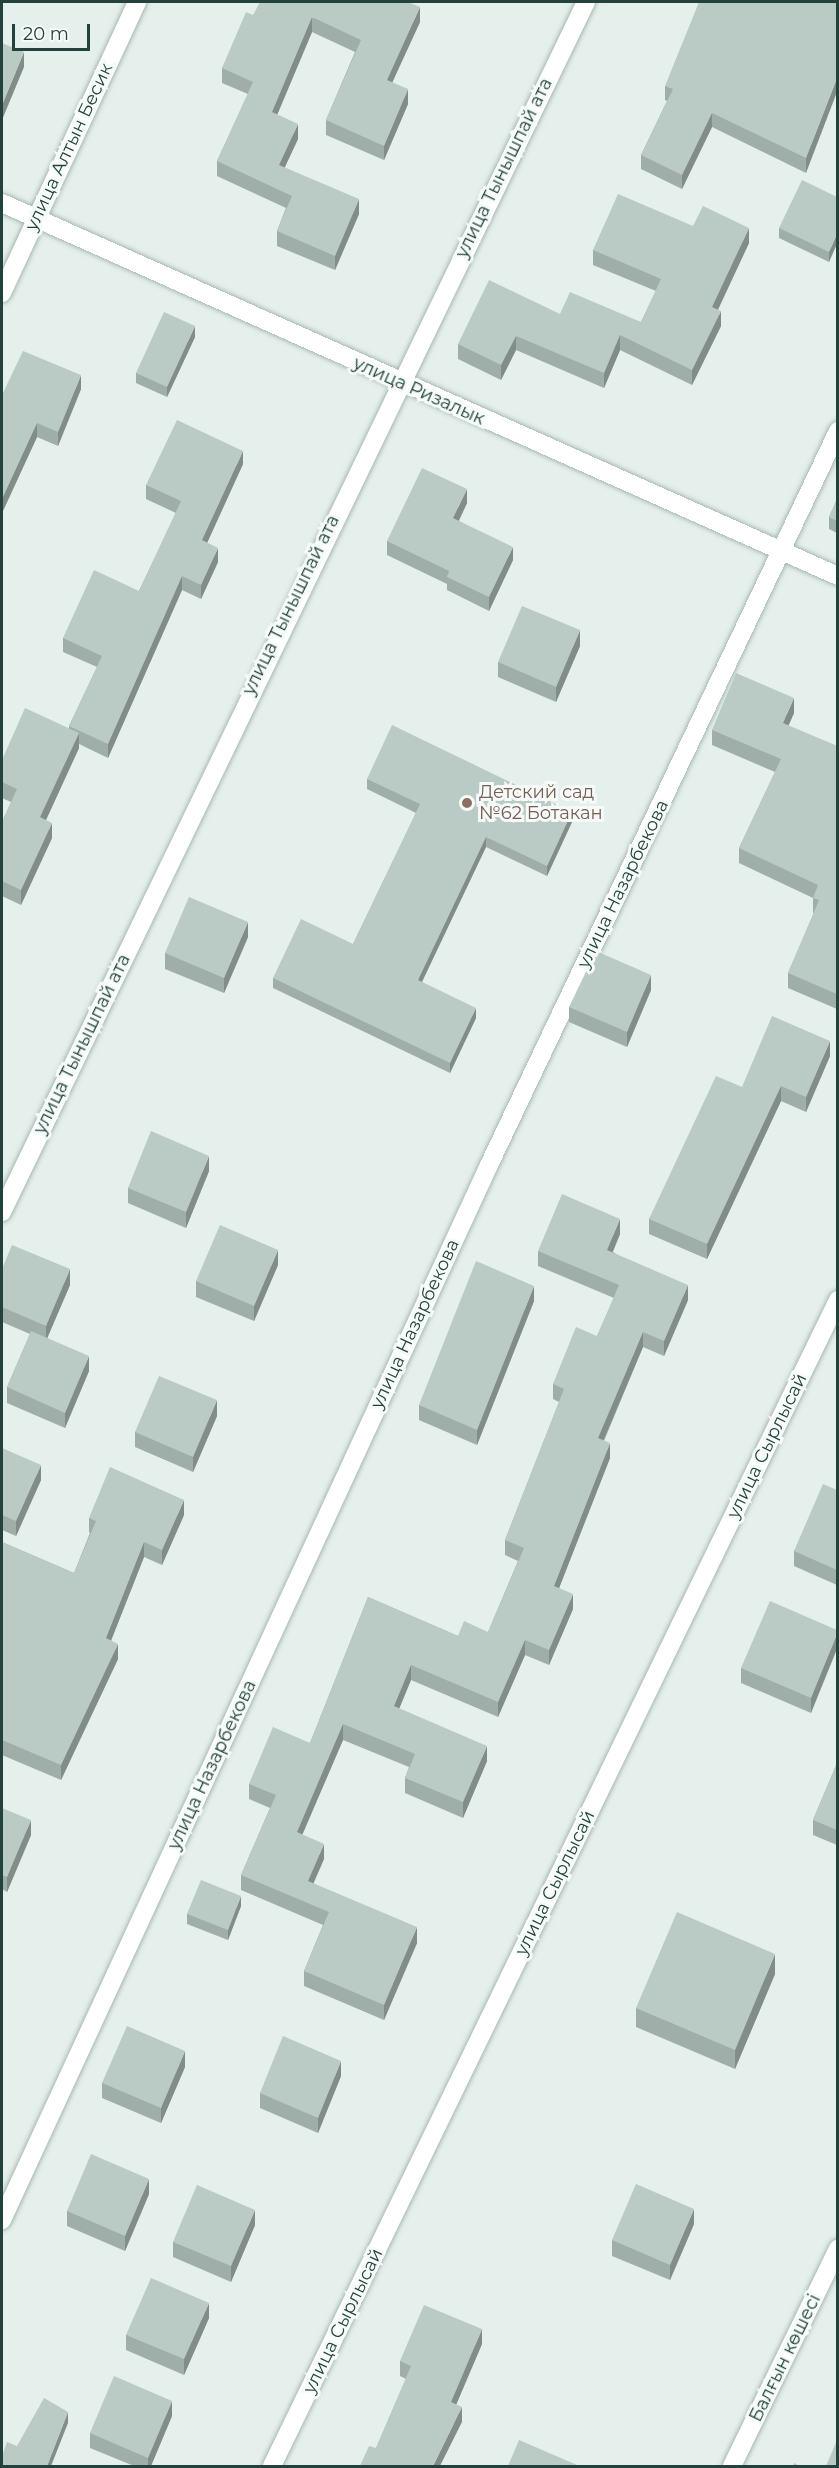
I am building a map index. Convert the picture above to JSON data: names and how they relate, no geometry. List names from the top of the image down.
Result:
{
  "streets": {
    "street": [
      "улица Алтын Бесик",
      "улица Тынышпай ата",
      "улица Ризалык",
      "улица Назарбекова",
      "улица Сырлысай",
      "Балғын көшесі"
    ]
  },
  "crossings": [
    ["улица Алтын Бесик", "улица Ризалык"],
    ["улица Тынышпай ата", "улица Ризалык"],
    ["улица Ризалык", "улица Назарбекова"]
  ],
  "places": ["Детский сад №62 Ботакан"],
  "scale_bar": "20 m"
}
